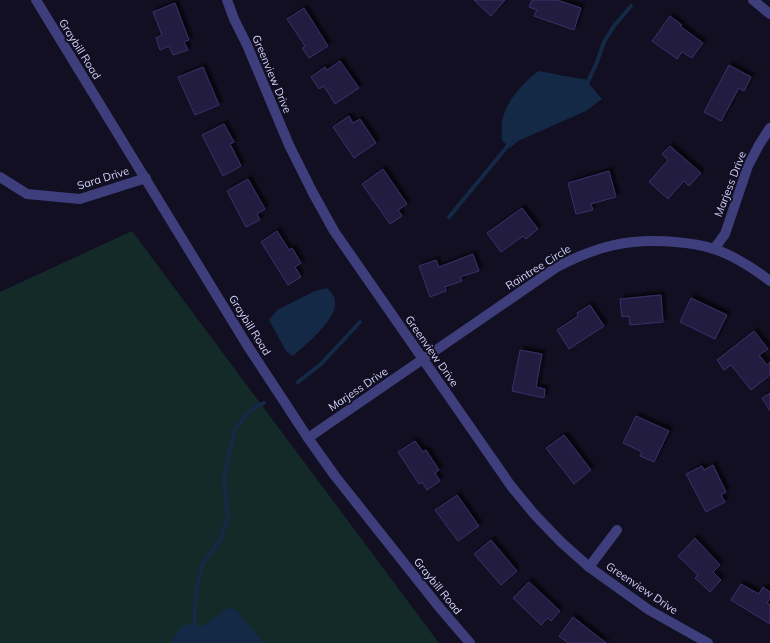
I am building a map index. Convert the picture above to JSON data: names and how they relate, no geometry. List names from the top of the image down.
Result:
{
  "streets": {
    "street": [
      "Graybill Road",
      "Greenview Drive",
      "Sara Drive",
      "Marjess Drive",
      "Raintree Circle"
    ]
  },
  "crossings": [
    ["Graybill Road", "Sara Drive"],
    ["Graybill Road", "Marjess Drive"],
    ["Greenview Drive", "Marjess Drive"],
    ["Greenview Drive", "Raintree Circle"],
    ["Marjess Drive", "Raintree Circle"]
  ]
}
